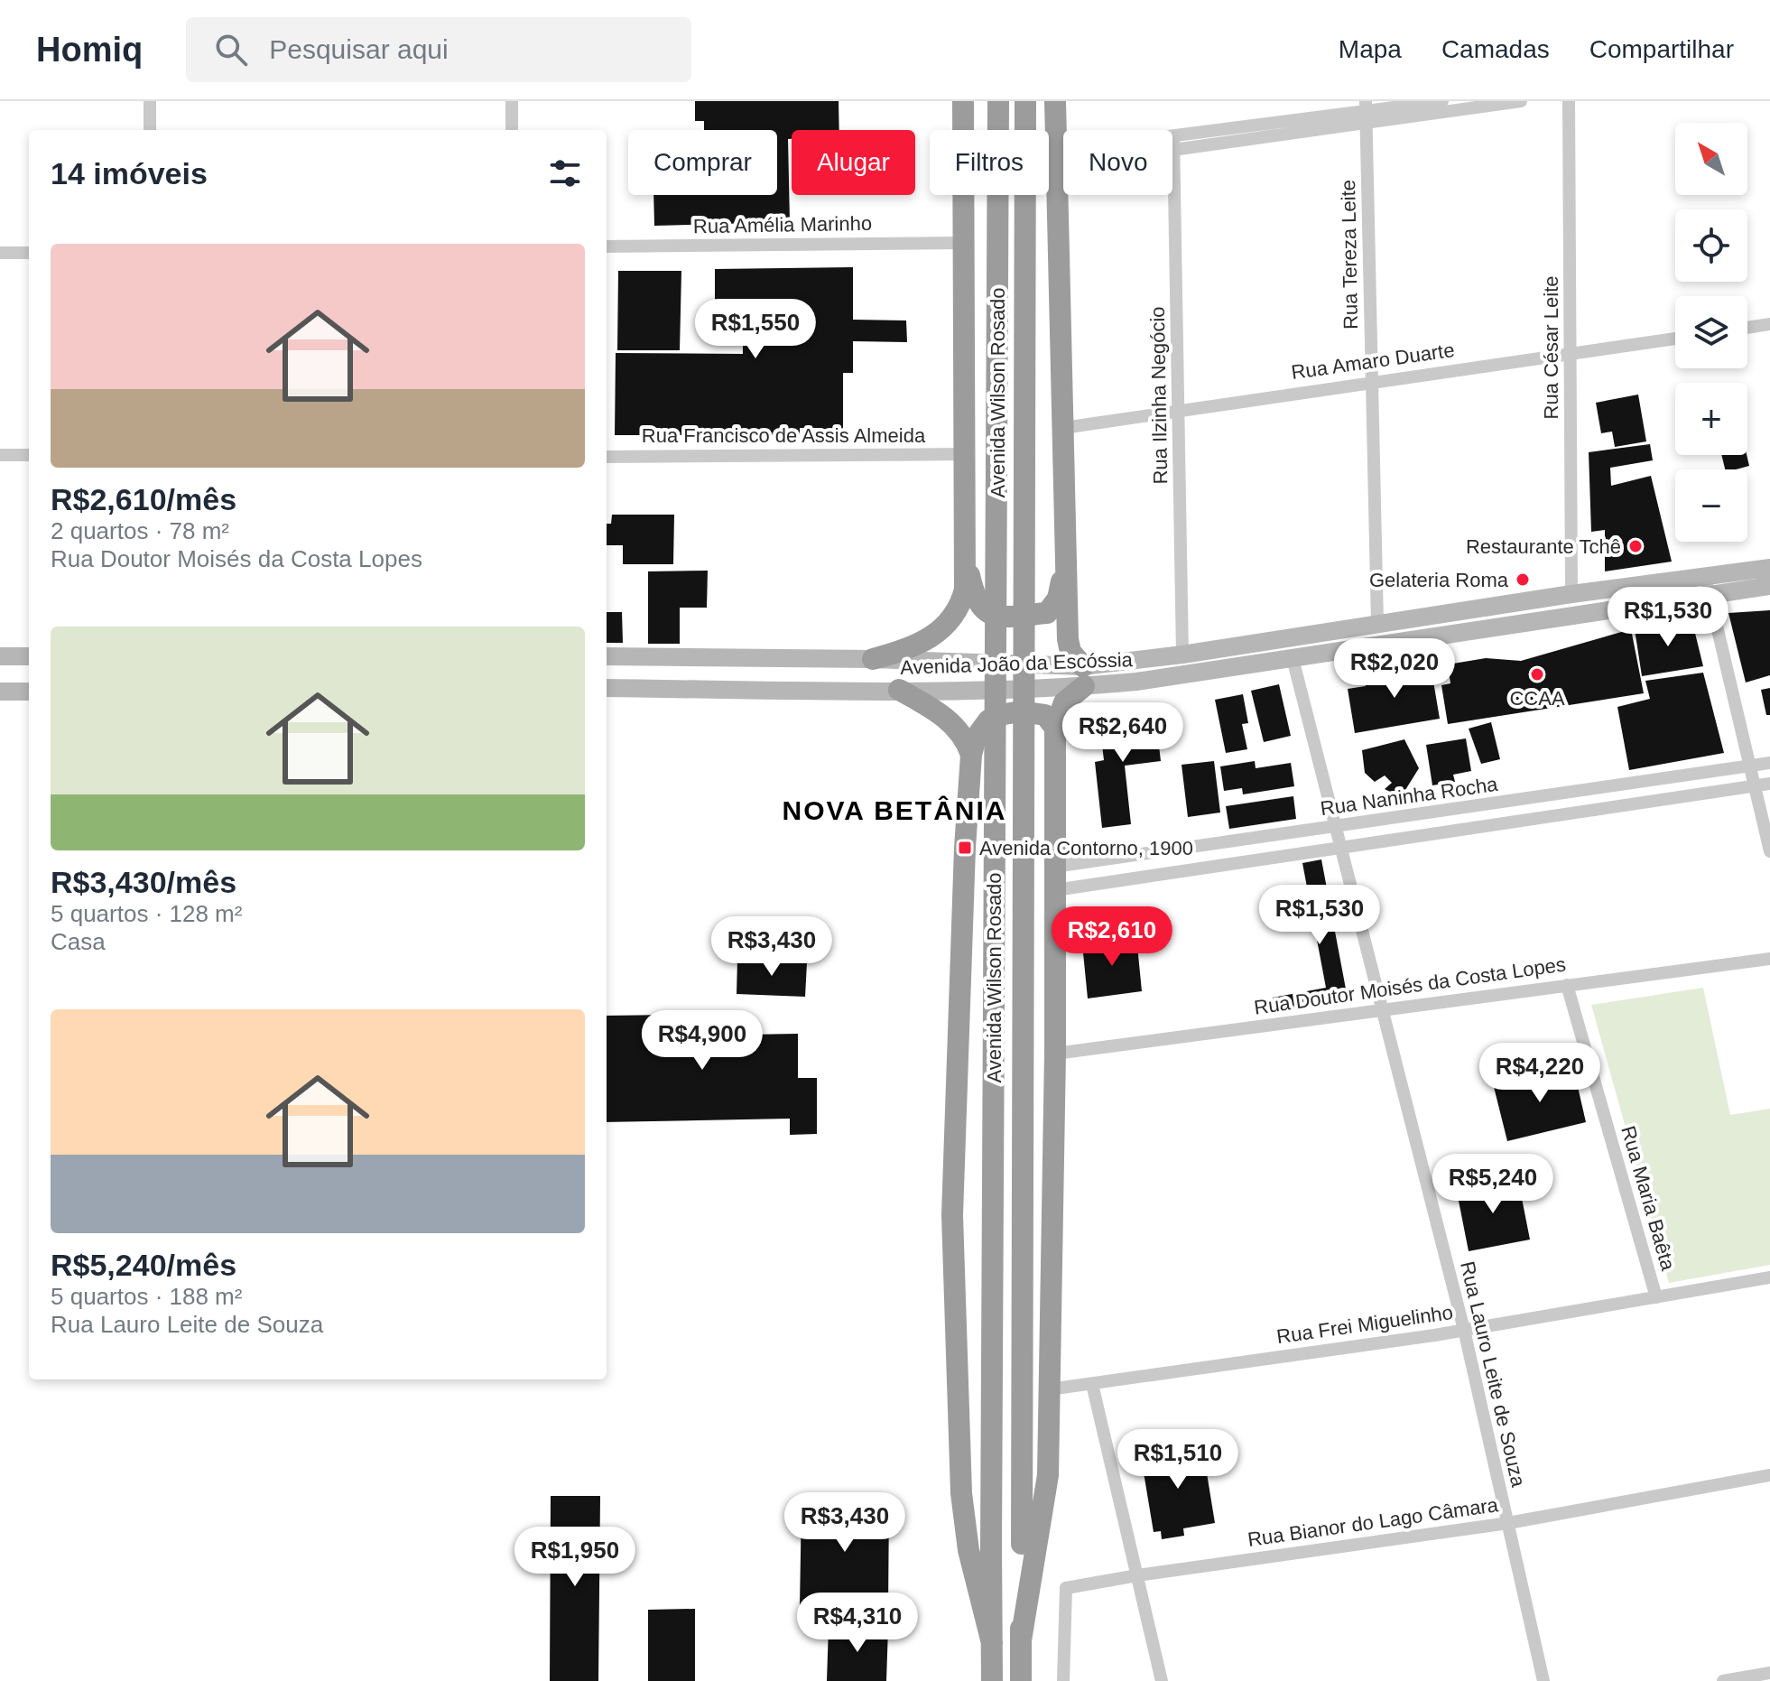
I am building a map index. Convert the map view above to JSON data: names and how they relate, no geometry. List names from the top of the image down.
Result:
{
  "streets": {
    "highway": ["Avenida Wilson Rosado"],
    "main road": ["Avenida João da Escóssia"],
    "street": [
      "Rua Amélia Marinho",
      "Rua Tereza Leite",
      "Rua César Leite",
      "Rua Amaro Duarte",
      "Rua Ilzinha Negócio",
      "Rua Francisco de Assis Almeida",
      "Rua Naninha Rocha",
      "Rua Doutor Moisés da Costa Lopes",
      "Rua Maria Baêta",
      "Rua Frei Miguelinho",
      "Rua Lauro Leite de Souza",
      "Rua Bianor do Lago Câmara"
    ]
  },
  "crossings": [
    ["Rua Tereza Leite", "Rua Amaro Duarte"],
    ["Rua Tereza Leite", "Avenida João da Escóssia"],
    ["Rua César Leite", "Rua Amaro Duarte"],
    ["Rua César Leite", "Avenida João da Escóssia"],
    ["Rua Amaro Duarte", "Rua Ilzinha Negócio"],
    ["Rua Ilzinha Negócio", "Avenida João da Escóssia"],
    ["Avenida João da Escóssia", "Rua Lauro Leite de Souza"],
    ["Rua Naninha Rocha", "Rua Lauro Leite de Souza"],
    ["Rua Doutor Moisés da Costa Lopes", "Rua Maria Baêta"],
    ["Rua Doutor Moisés da Costa Lopes", "Rua Lauro Leite de Souza"],
    ["Rua Maria Baêta", "Rua Frei Miguelinho"],
    ["Rua Frei Miguelinho", "Rua Lauro Leite de Souza"],
    ["Rua Lauro Leite de Souza", "Rua Bianor do Lago Câmara"]
  ],
  "districts": ["NOVA BETÂNIA"],
  "places": {
    "other": ["Restaurante Tchê", "Gelateria Roma", "CCAA"],
    "transit": ["Avenida Contorno, 1900"]
  },
  "north": "top left",
  "page": {
    "header": "Homiq",
    "search": "Pesquisar aqui",
    "nav": ["Mapa", "Camadas", "Compartilhar"],
    "map_buttons": ["+", "−"],
    "chip": [
      "Comprar",
      "Alugar",
      "Filtros",
      "Novo"
    ],
    "heading": "14 imóveis",
    "list": [
      {
        "name": "R$2,610/mês",
        "note": "2 quartos · 78 m² · Rua Doutor Moisés da Costa Lopes"
      },
      {
        "name": "R$3,430/mês",
        "note": "5 quartos · 128 m² · Casa"
      },
      {
        "name": "R$5,240/mês",
        "note": "5 quartos · 188 m² · Rua Lauro Leite de Souza"
      }
    ],
    "price": [
      "R$1,550",
      "R$1,530",
      "R$2,020",
      "R$2,640",
      "R$1,530",
      "R$2,610",
      "R$3,430",
      "R$4,900",
      "R$4,220",
      "R$5,240",
      "R$1,510",
      "R$3,430",
      "R$1,950",
      "R$4,310"
    ]
  }
}
